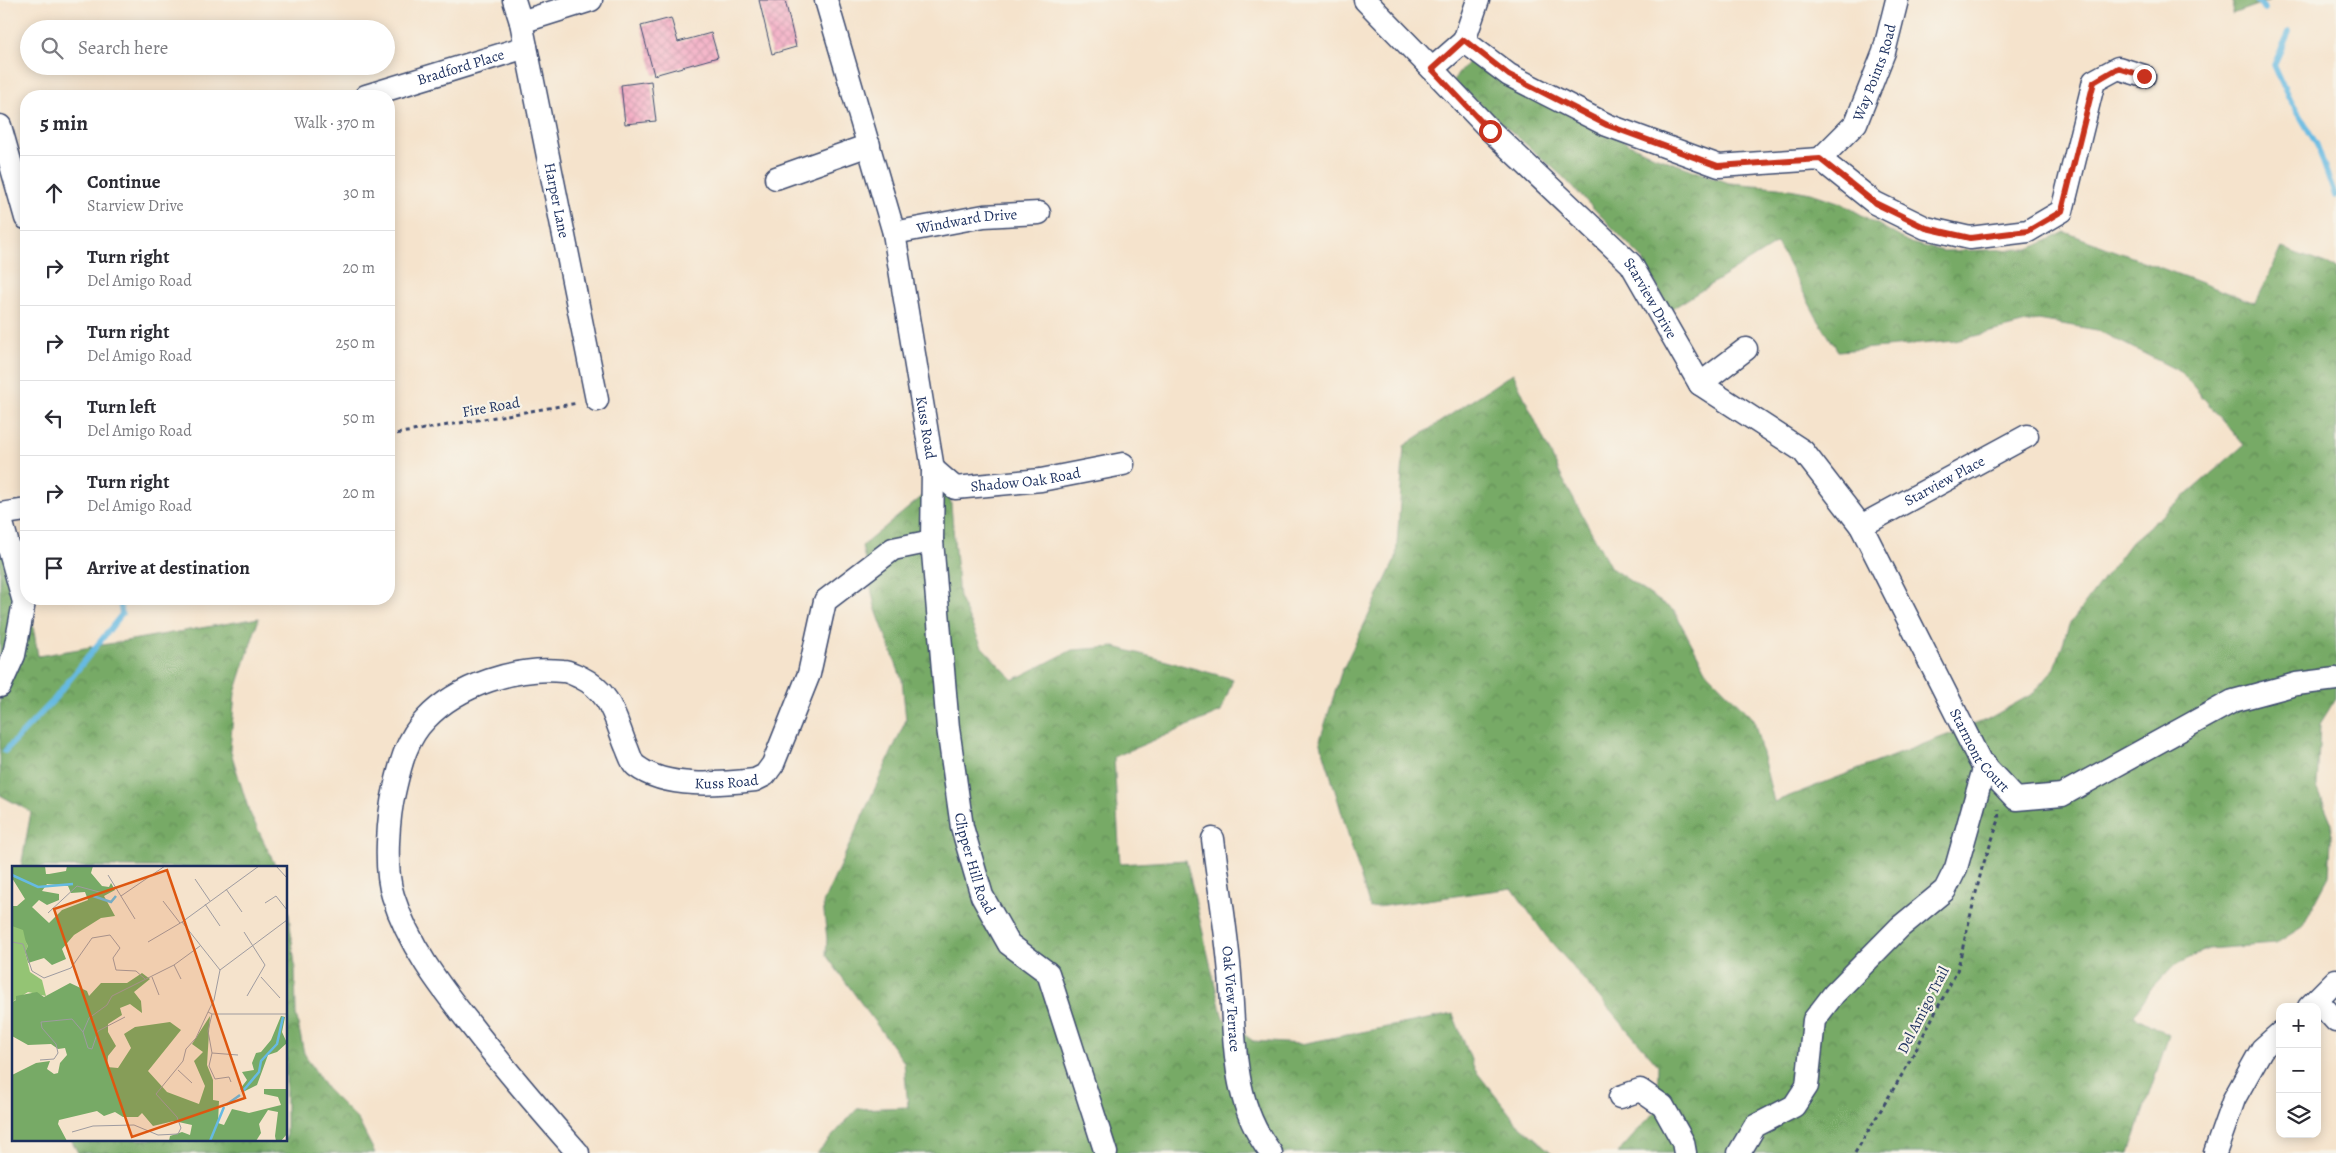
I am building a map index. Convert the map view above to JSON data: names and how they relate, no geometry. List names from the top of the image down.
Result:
{
  "streets": {
    "street": [
      "Bradford Place",
      "Way Points Road",
      "Harper Lane",
      "Windward Drive",
      "Starview Drive",
      "Kuss Road",
      "Shadow Oak Road",
      "Starview Place",
      "Starmont Court",
      "Clipper Hill Road",
      "Oak View Terrace"
    ],
    "path": ["Fire Road", "Del Amigo Trail"]
  },
  "crossings": [
    ["Bradford Place", "Harper Lane"],
    ["Harper Lane", "Fire Road"],
    ["Windward Drive", "Kuss Road"],
    ["Starview Drive", "Starview Place"],
    ["Starview Drive", "Starmont Court"],
    ["Kuss Road", "Shadow Oak Road"],
    ["Kuss Road", "Clipper Hill Road"],
    ["Starview Place", "Starmont Court"],
    ["Starmont Court", "Del Amigo Trail"]
  ],
  "page": {
    "search": "Search here",
    "heading": ["5 min", "Walk · 370 m"],
    "list": [
      ["Continue", "Starview Drive", "30 m"],
      ["Turn right", "Del Amigo Road", "20 m"],
      ["Turn right", "Del Amigo Road", "250 m"],
      ["Turn left", "Del Amigo Road", "50 m"],
      ["Turn right", "Del Amigo Road", "20 m"],
      "Arrive at destination"
    ],
    "map_buttons": ["+", "−"]
  }
}
